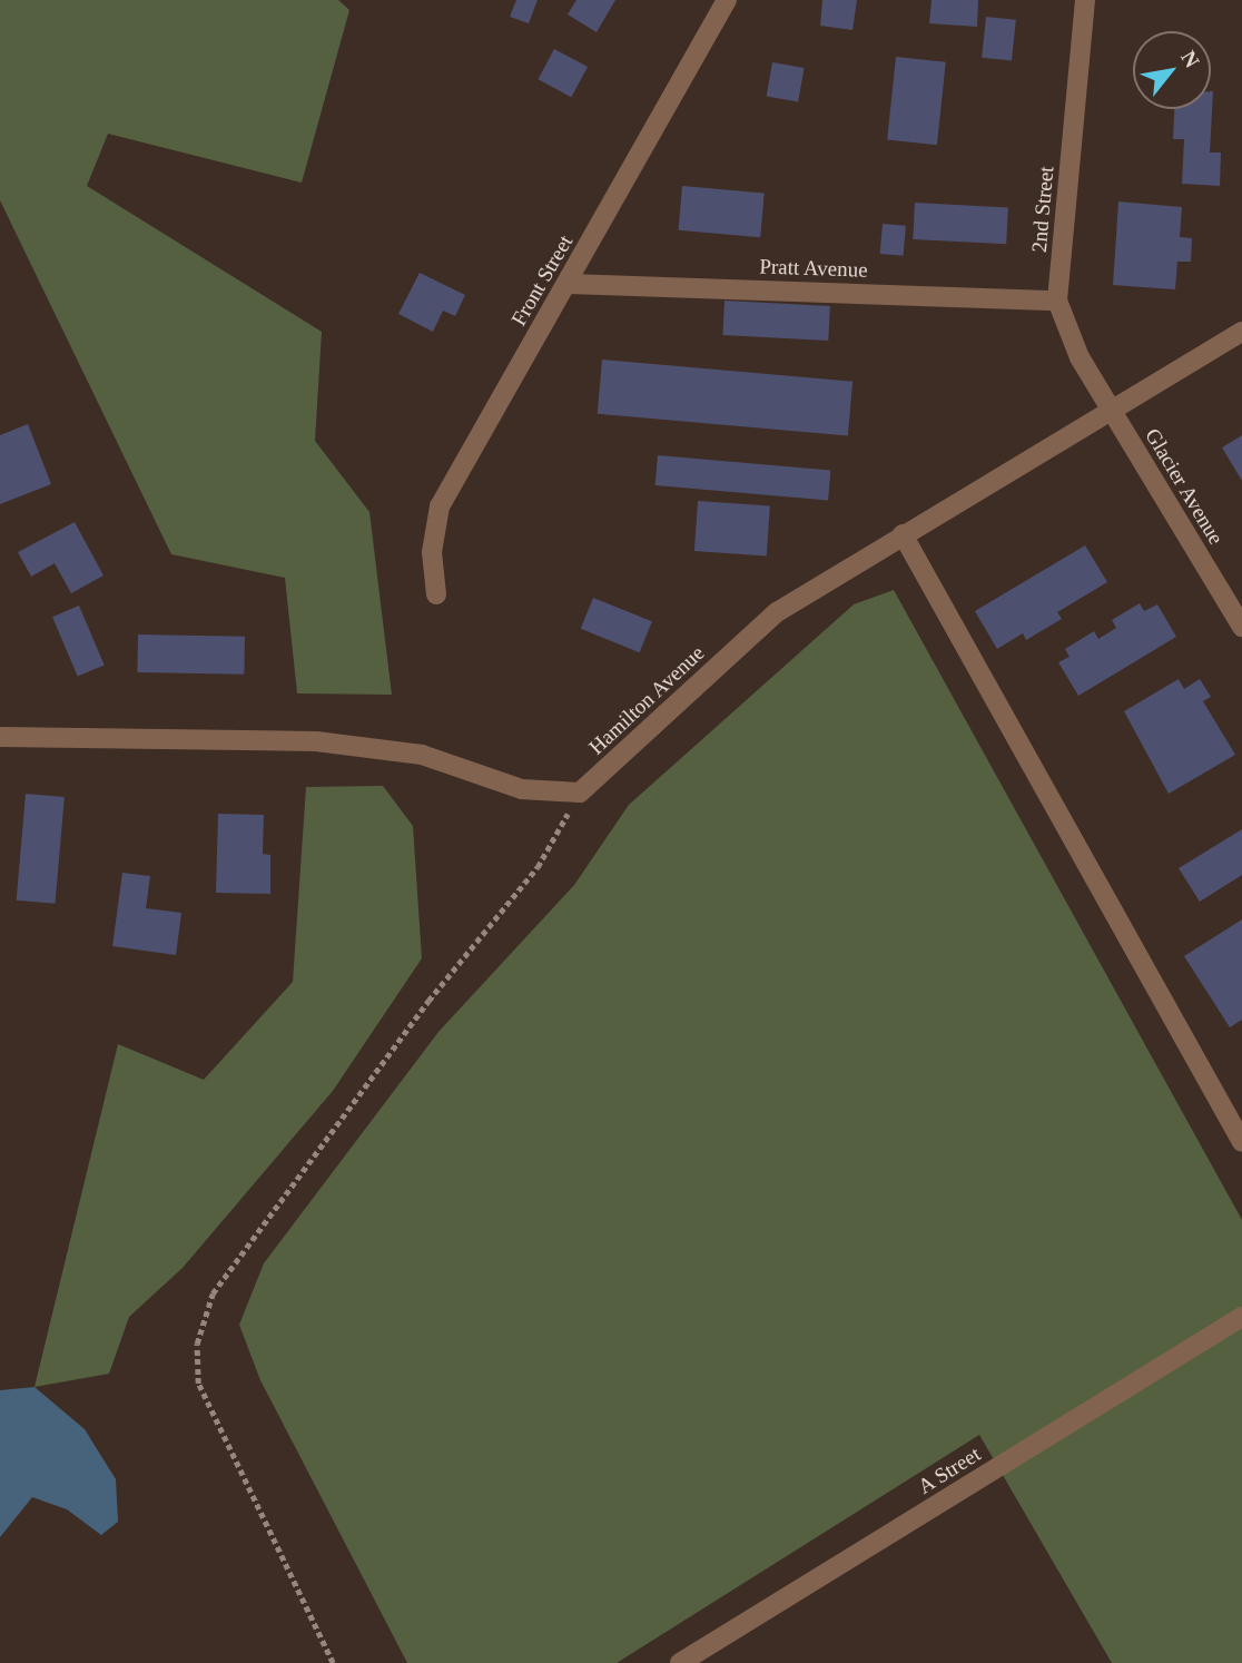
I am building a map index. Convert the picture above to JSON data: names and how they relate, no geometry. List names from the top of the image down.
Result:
{
  "streets": {
    "street": [
      "2nd Street",
      "Pratt Avenue",
      "Front Street",
      "Glacier Avenue",
      "Hamilton Avenue",
      "A Street"
    ]
  },
  "crossings": [
    ["2nd Street", "Pratt Avenue"],
    ["2nd Street", "Glacier Avenue"],
    ["2nd Street", "Hamilton Avenue"],
    ["Pratt Avenue", "Front Street"],
    ["Glacier Avenue", "Hamilton Avenue"]
  ],
  "north": "top right"
}
